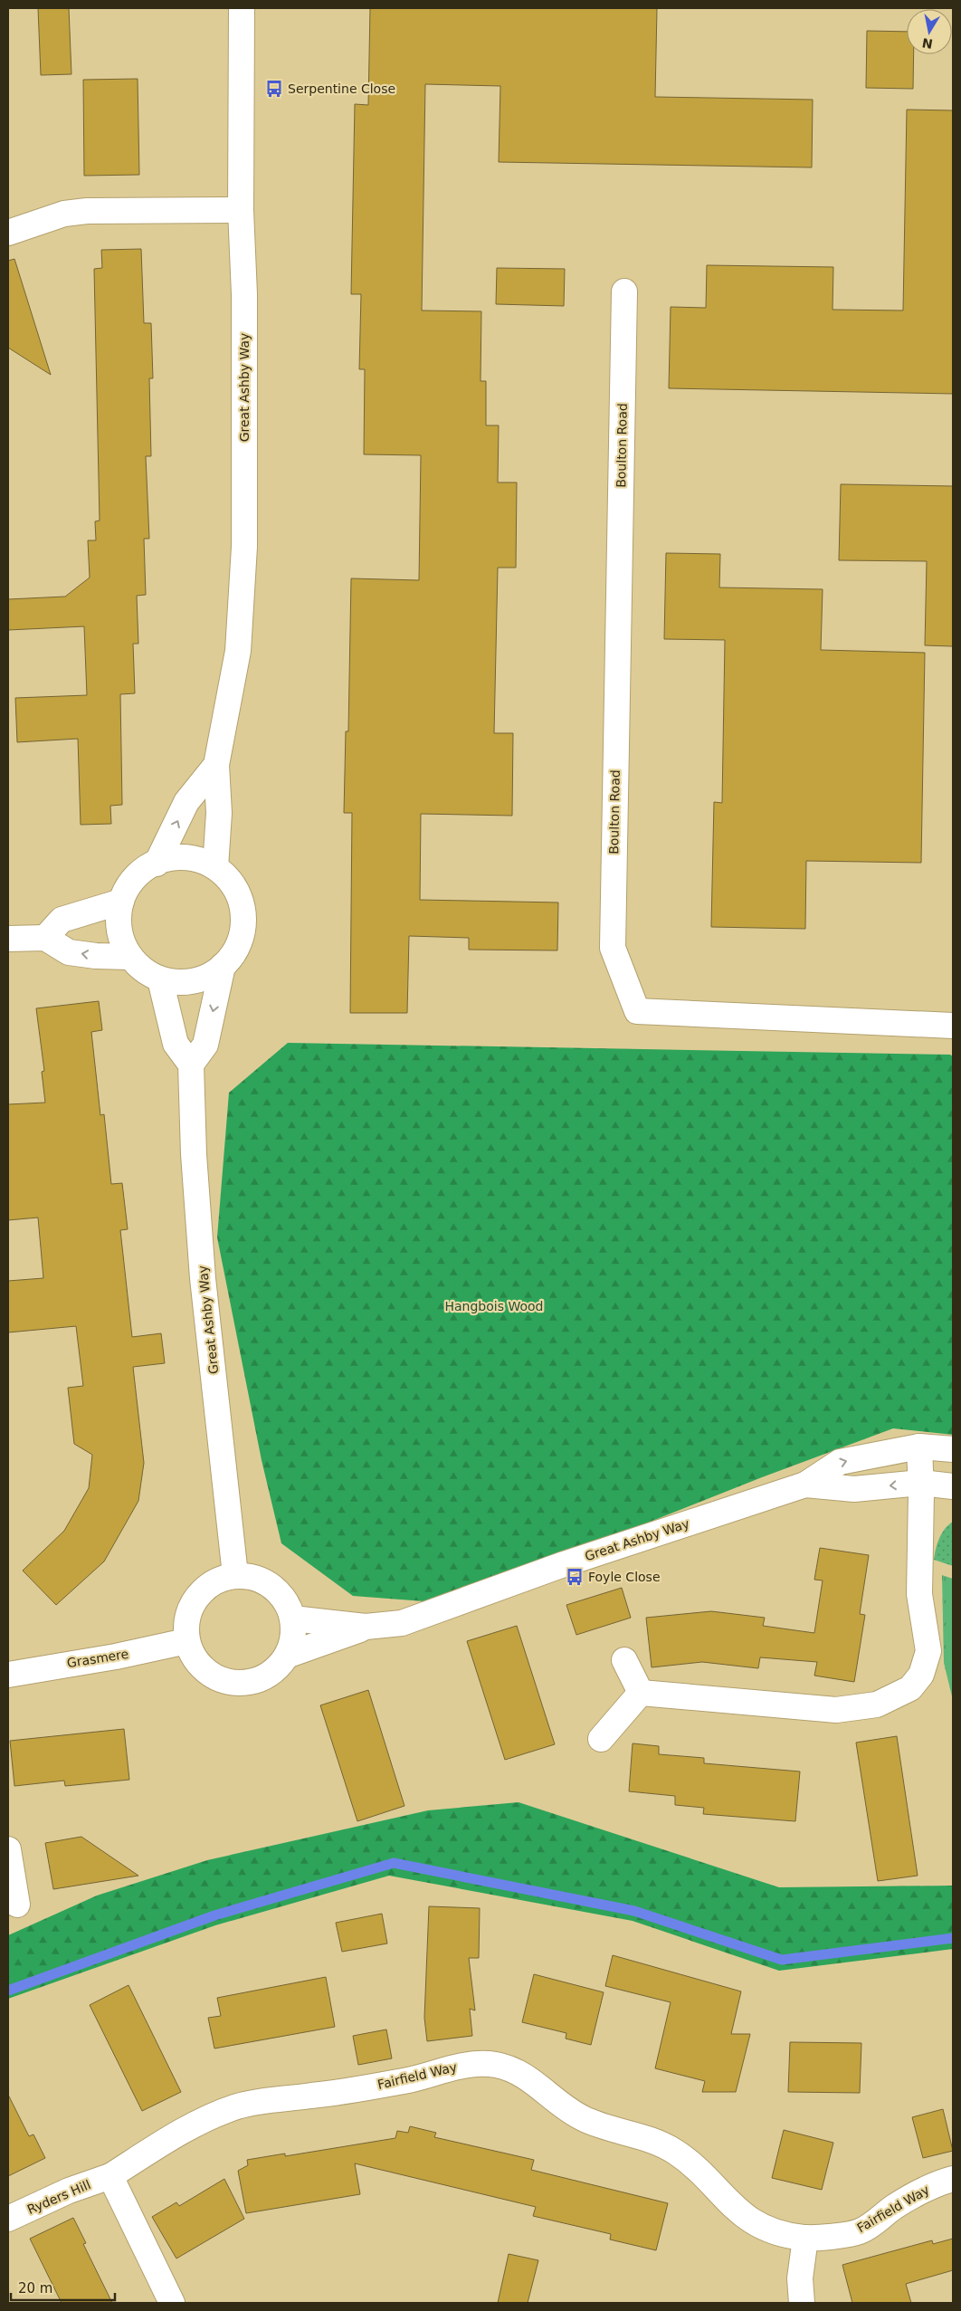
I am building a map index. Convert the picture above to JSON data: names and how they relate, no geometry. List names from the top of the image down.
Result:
{
  "streets": {
    "street": [
      "Great Ashby Way",
      "Boulton Road",
      "Grasmere",
      "Fairfield Way",
      "Ryders Hill"
    ]
  },
  "crossings": [
    ["Great Ashby Way", "Grasmere"],
    ["Fairfield Way", "Ryders Hill"]
  ],
  "parks": ["Hangbois Wood"],
  "places": {
    "bus stop": ["Serpentine Close", "Foyle Close"]
  },
  "scale_bar": "20 m",
  "north": "bottom"
}
